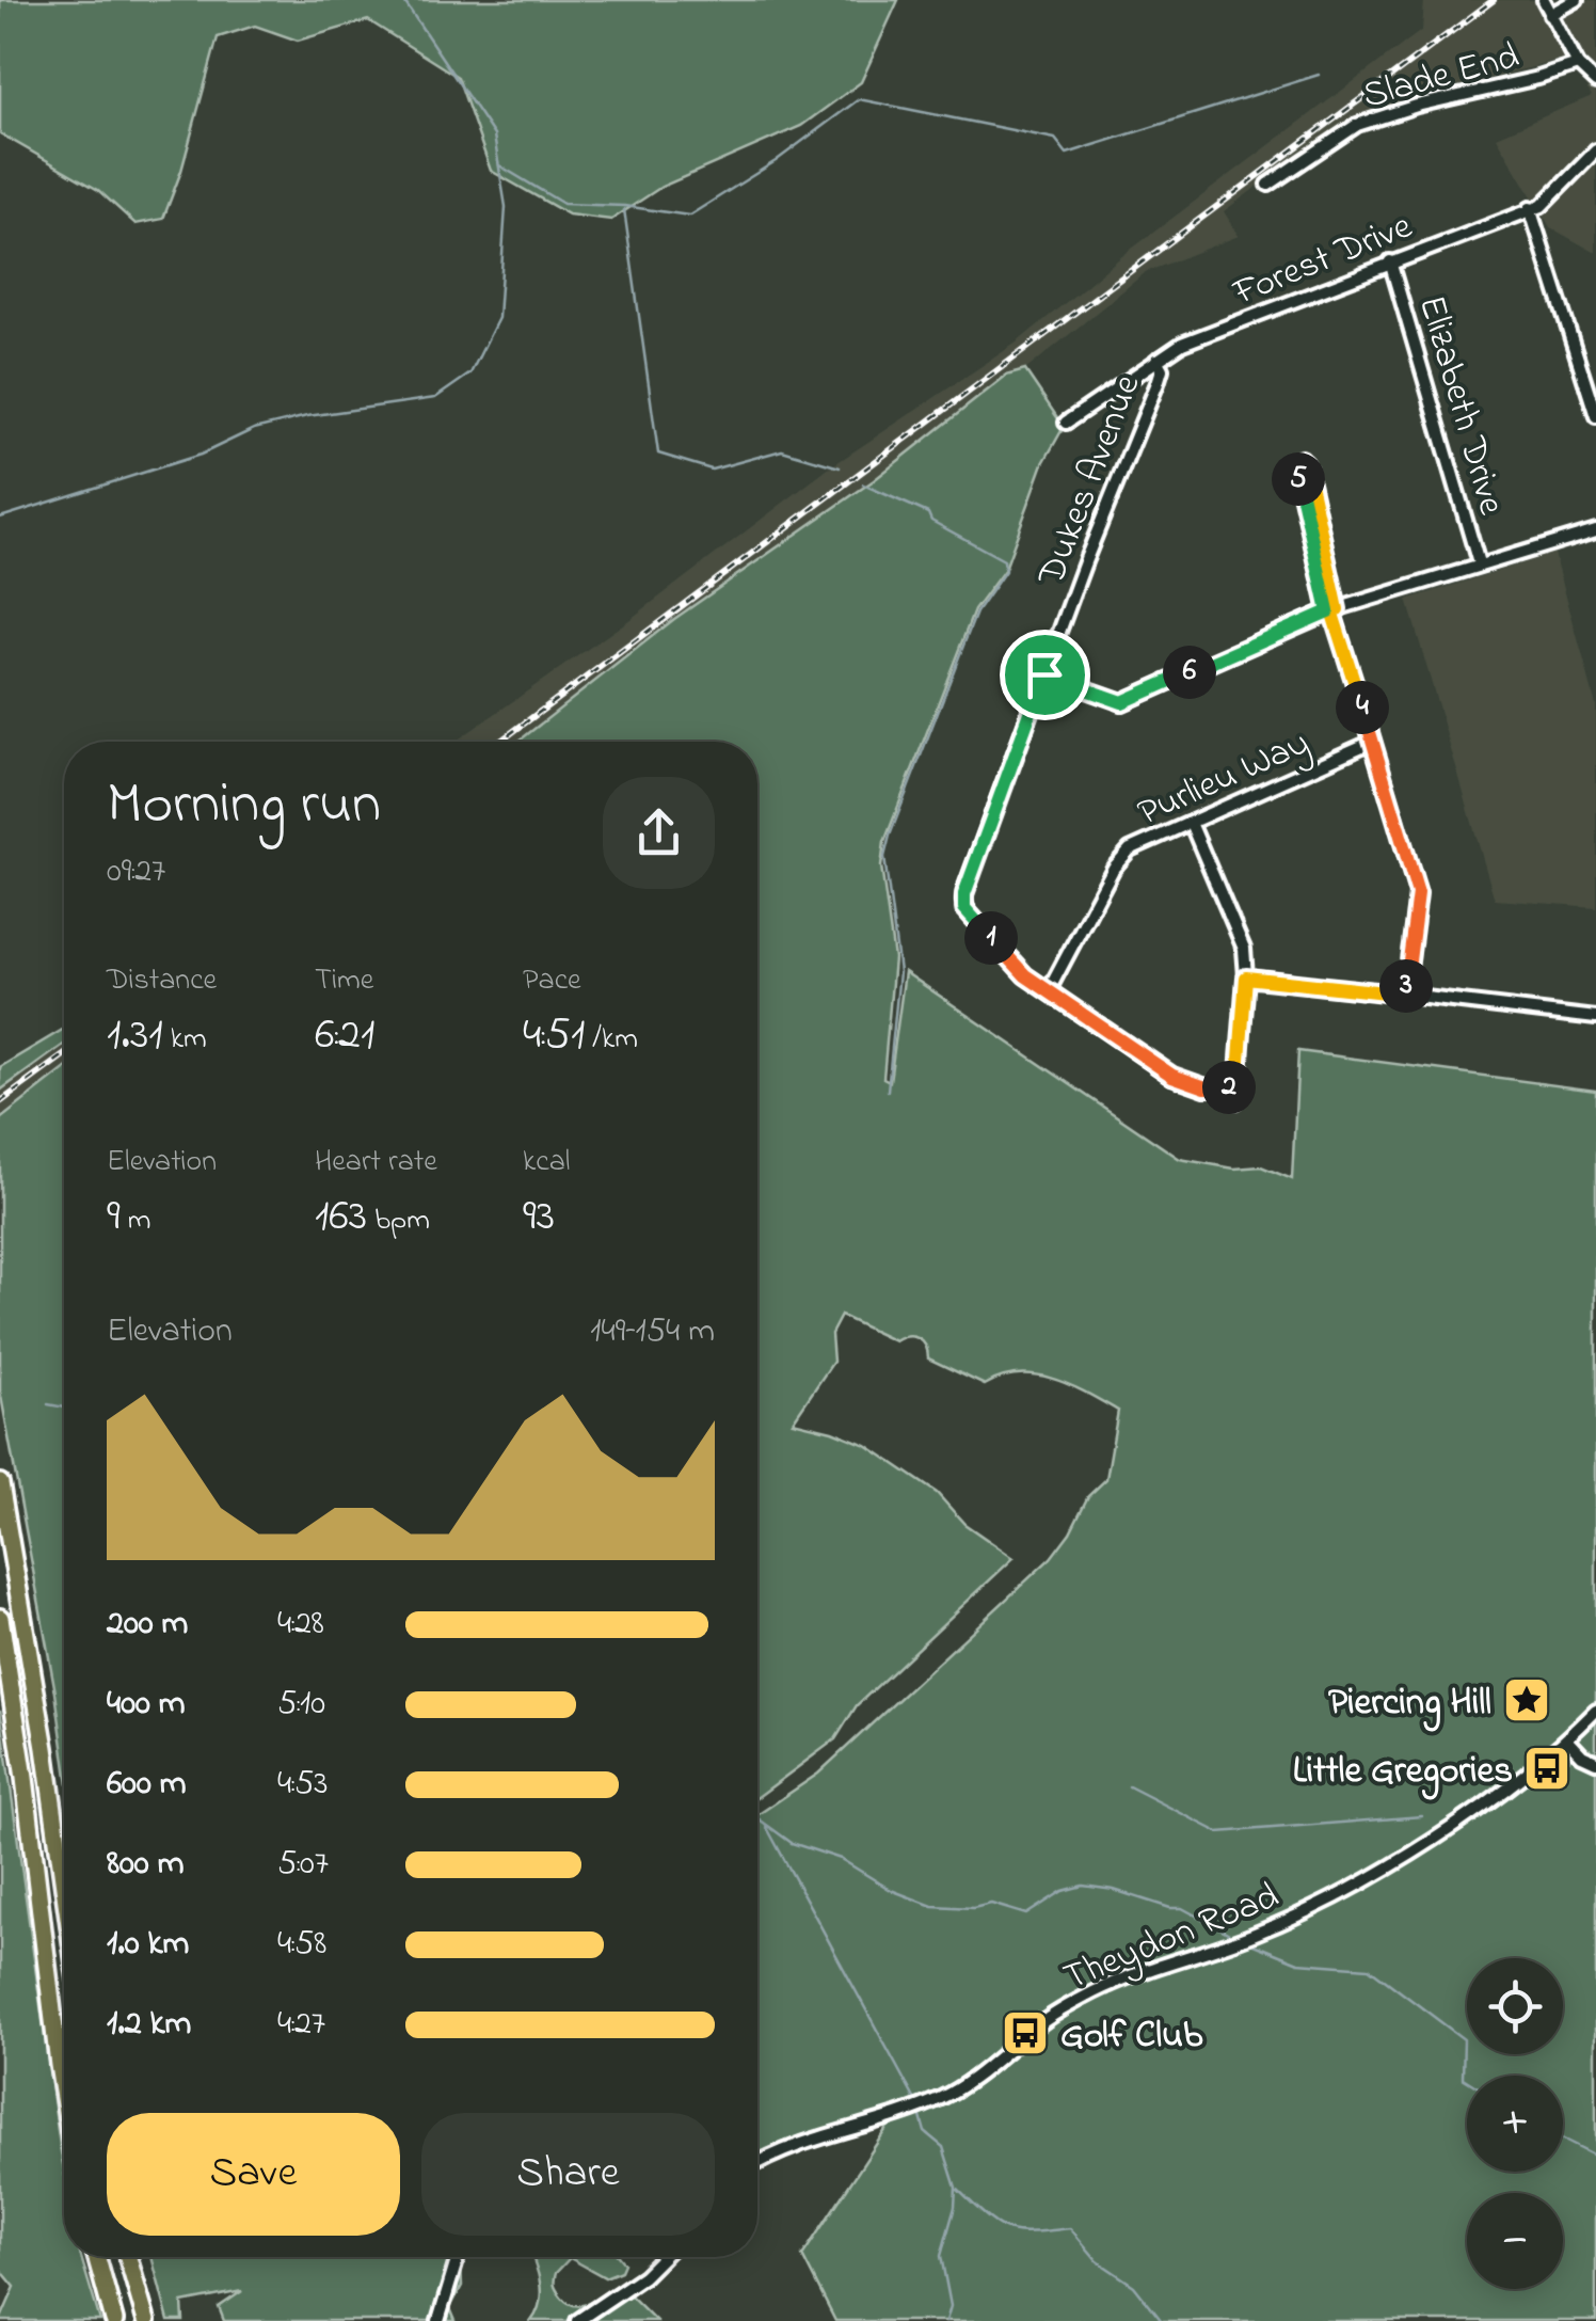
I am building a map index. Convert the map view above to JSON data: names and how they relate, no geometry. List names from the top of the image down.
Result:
{
  "streets": {
    "street": [
      "Slade End",
      "Forest Drive",
      "Elizabeth Drive",
      "Dukes Avenue",
      "Purlieu Way",
      "Theydon Road"
    ]
  },
  "crossings": [
    ["Forest Drive", "Elizabeth Drive"],
    ["Forest Drive", "Dukes Avenue"],
    ["Dukes Avenue", "Purlieu Way"]
  ],
  "places": {
    "place": ["Piercing Hill"],
    "bus stop": ["Little Gregories", "Golf Club"]
  },
  "page": {
    "pins": [
      "5",
      "6",
      "4",
      "1",
      "3",
      "2"
    ],
    "heading": ["Morning run", "09:27"],
    "stats": [
      ["Distance", "1.31 km"],
      ["Time", "6:21"],
      ["Pace", "4:51 /km"],
      ["Elevation", "9 m"],
      ["Heart rate", "163 bpm"],
      ["kcal", "93"]
    ],
    "chart": ["Elevation", "149–154 m"],
    "list": [
      {
        "name": "200 m",
        "note": "4:28"
      },
      {
        "name": "400 m",
        "note": "5:10"
      },
      {
        "name": "600 m",
        "note": "4:53"
      },
      {
        "name": "800 m",
        "note": "5:07"
      },
      {
        "name": "1.0 km",
        "note": "4:58"
      },
      {
        "name": "1.2 km",
        "note": "4:27"
      }
    ],
    "map_buttons": ["+", "−"],
    "buttons": ["Save", "Share"]
  }
}
